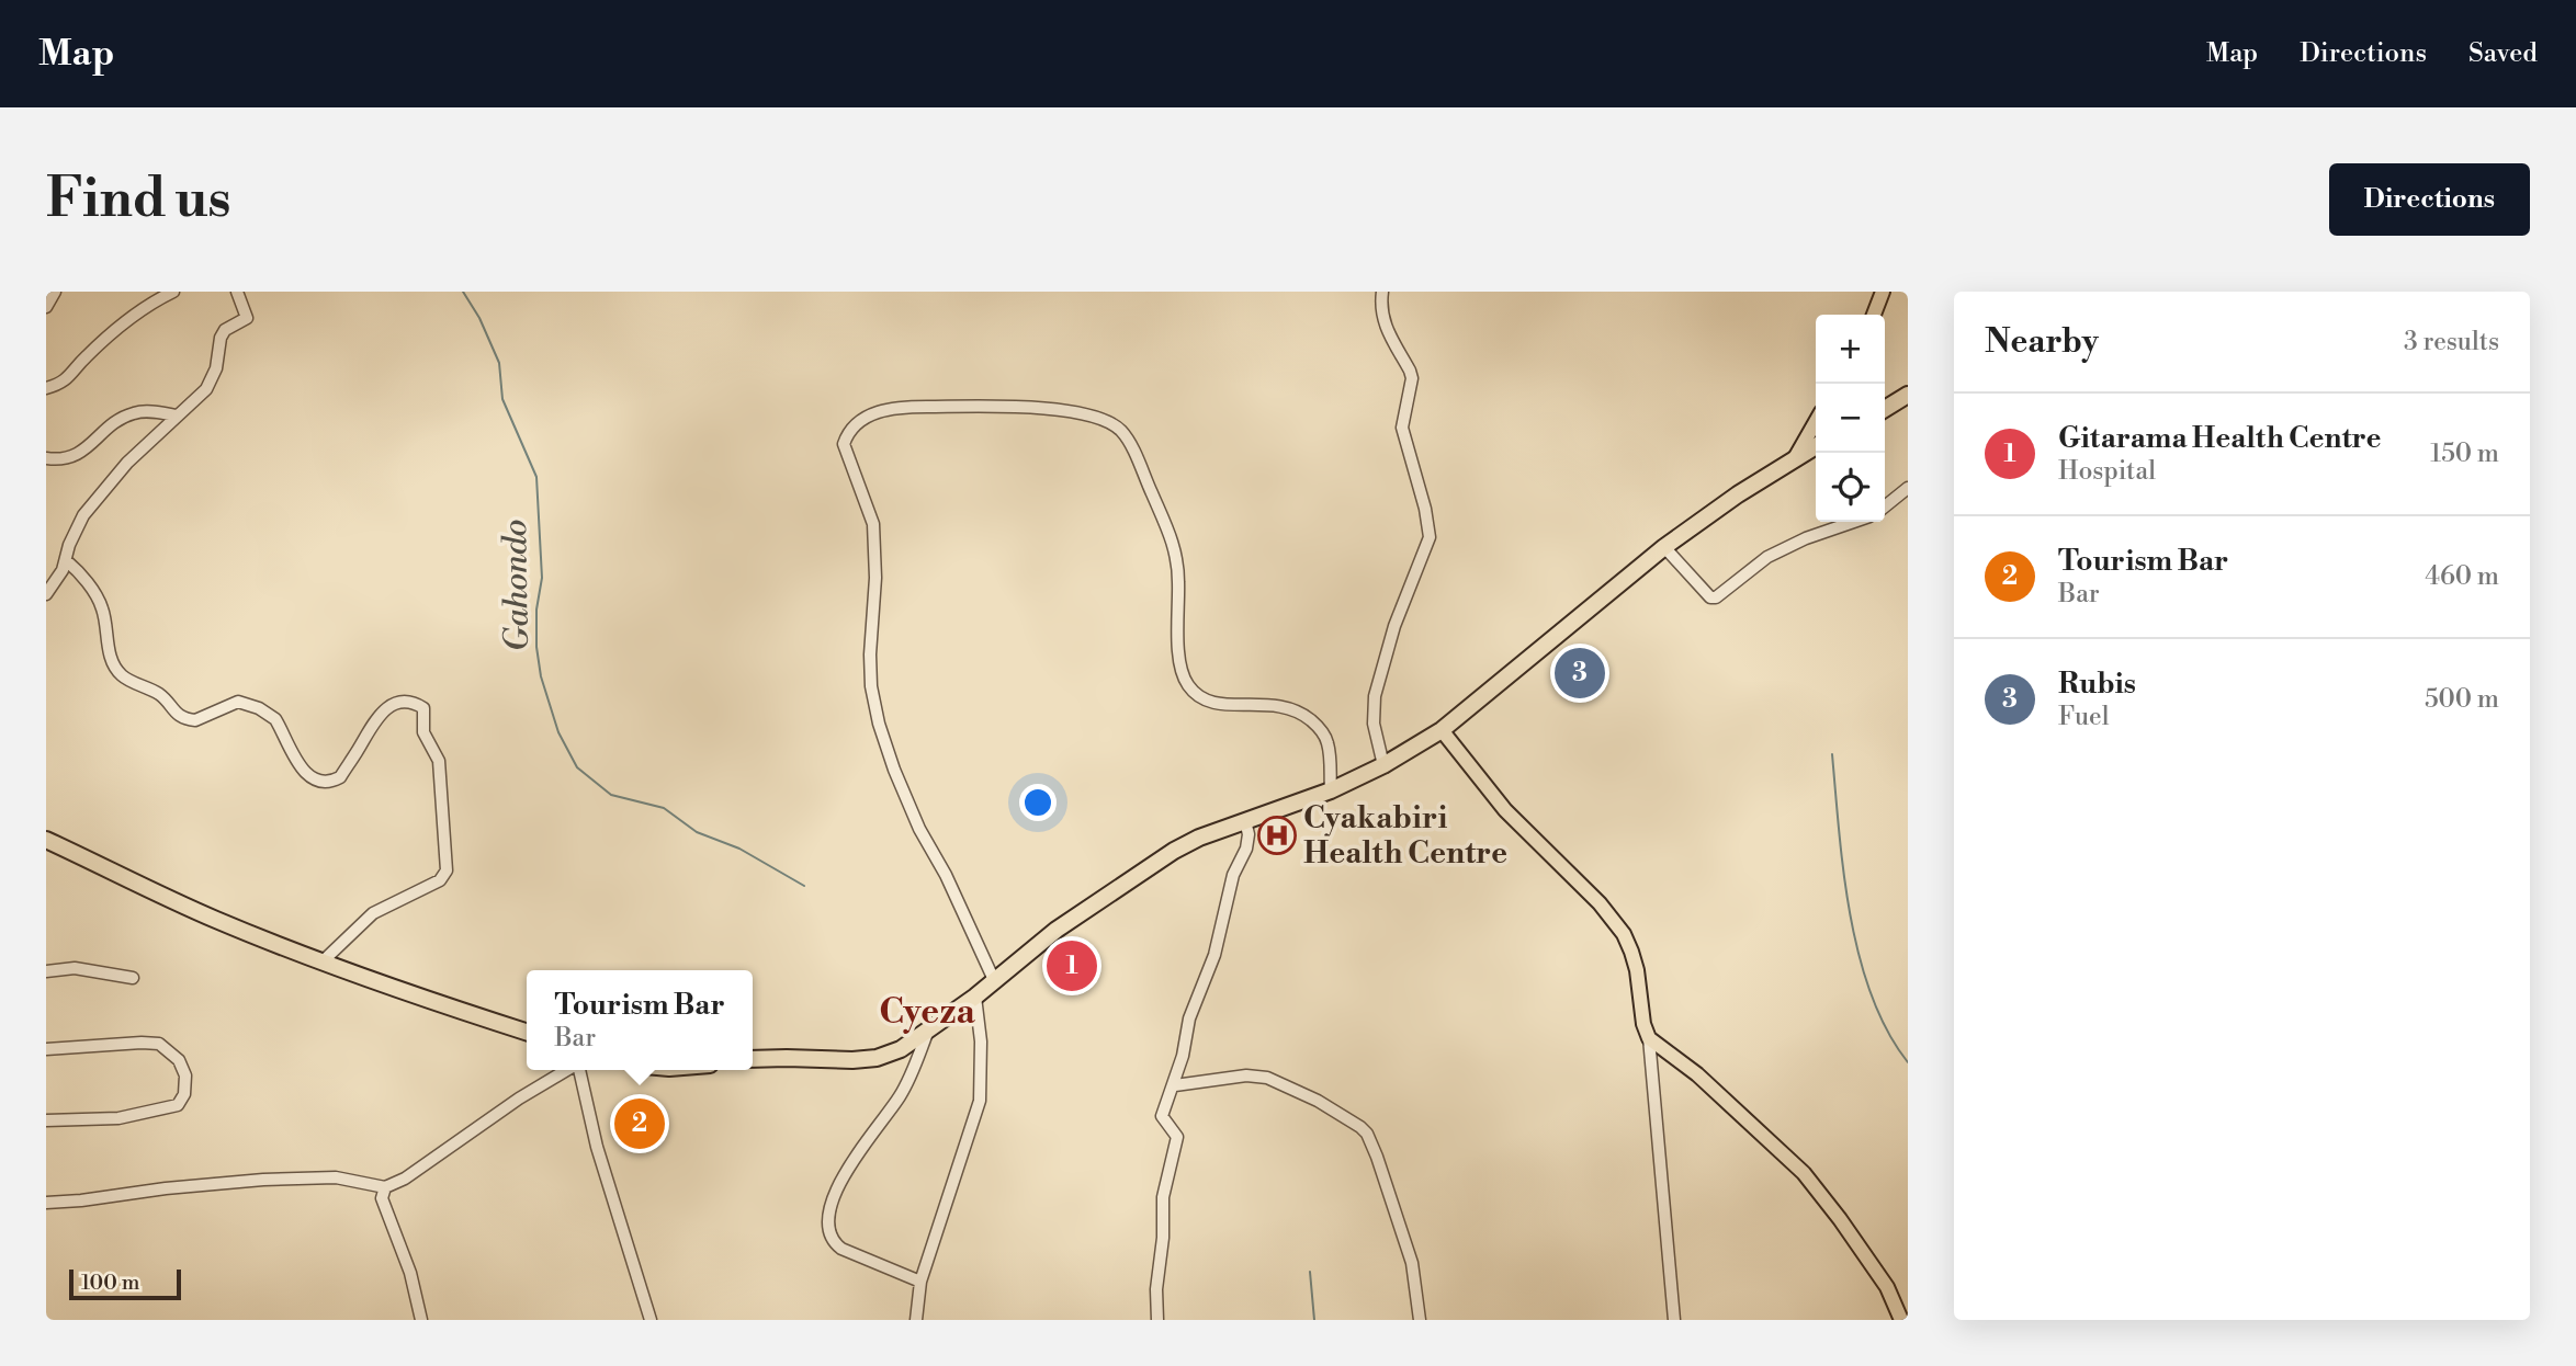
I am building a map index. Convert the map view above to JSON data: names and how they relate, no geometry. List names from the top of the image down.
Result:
{
  "districts": ["Cyeza"],
  "water": ["Gahondo"],
  "places": {
    "hospital": ["Cyakabiri Health Centre"]
  },
  "scale_bar": "100 m",
  "page": {
    "header": "Map",
    "nav": ["Map", "Directions", "Saved"],
    "buttons": "Directions",
    "title": "Find us",
    "heading": ["Nearby", "3 results"],
    "map_buttons": ["+", "−"],
    "list": [
      {
        "mark": "1",
        "name": "Gitarama Health Centre",
        "note": "Hospital",
        "value": "150 m"
      },
      {
        "mark": "2",
        "name": "Tourism Bar",
        "note": "Bar",
        "value": "460 m"
      },
      {
        "mark": "3",
        "name": "Rubis",
        "note": "Fuel",
        "value": "500 m"
      }
    ],
    "pins": ["3", "1", "2"],
    "popup": ["Tourism Bar", "Bar"],
    "scale": "100 m"
  }
}
